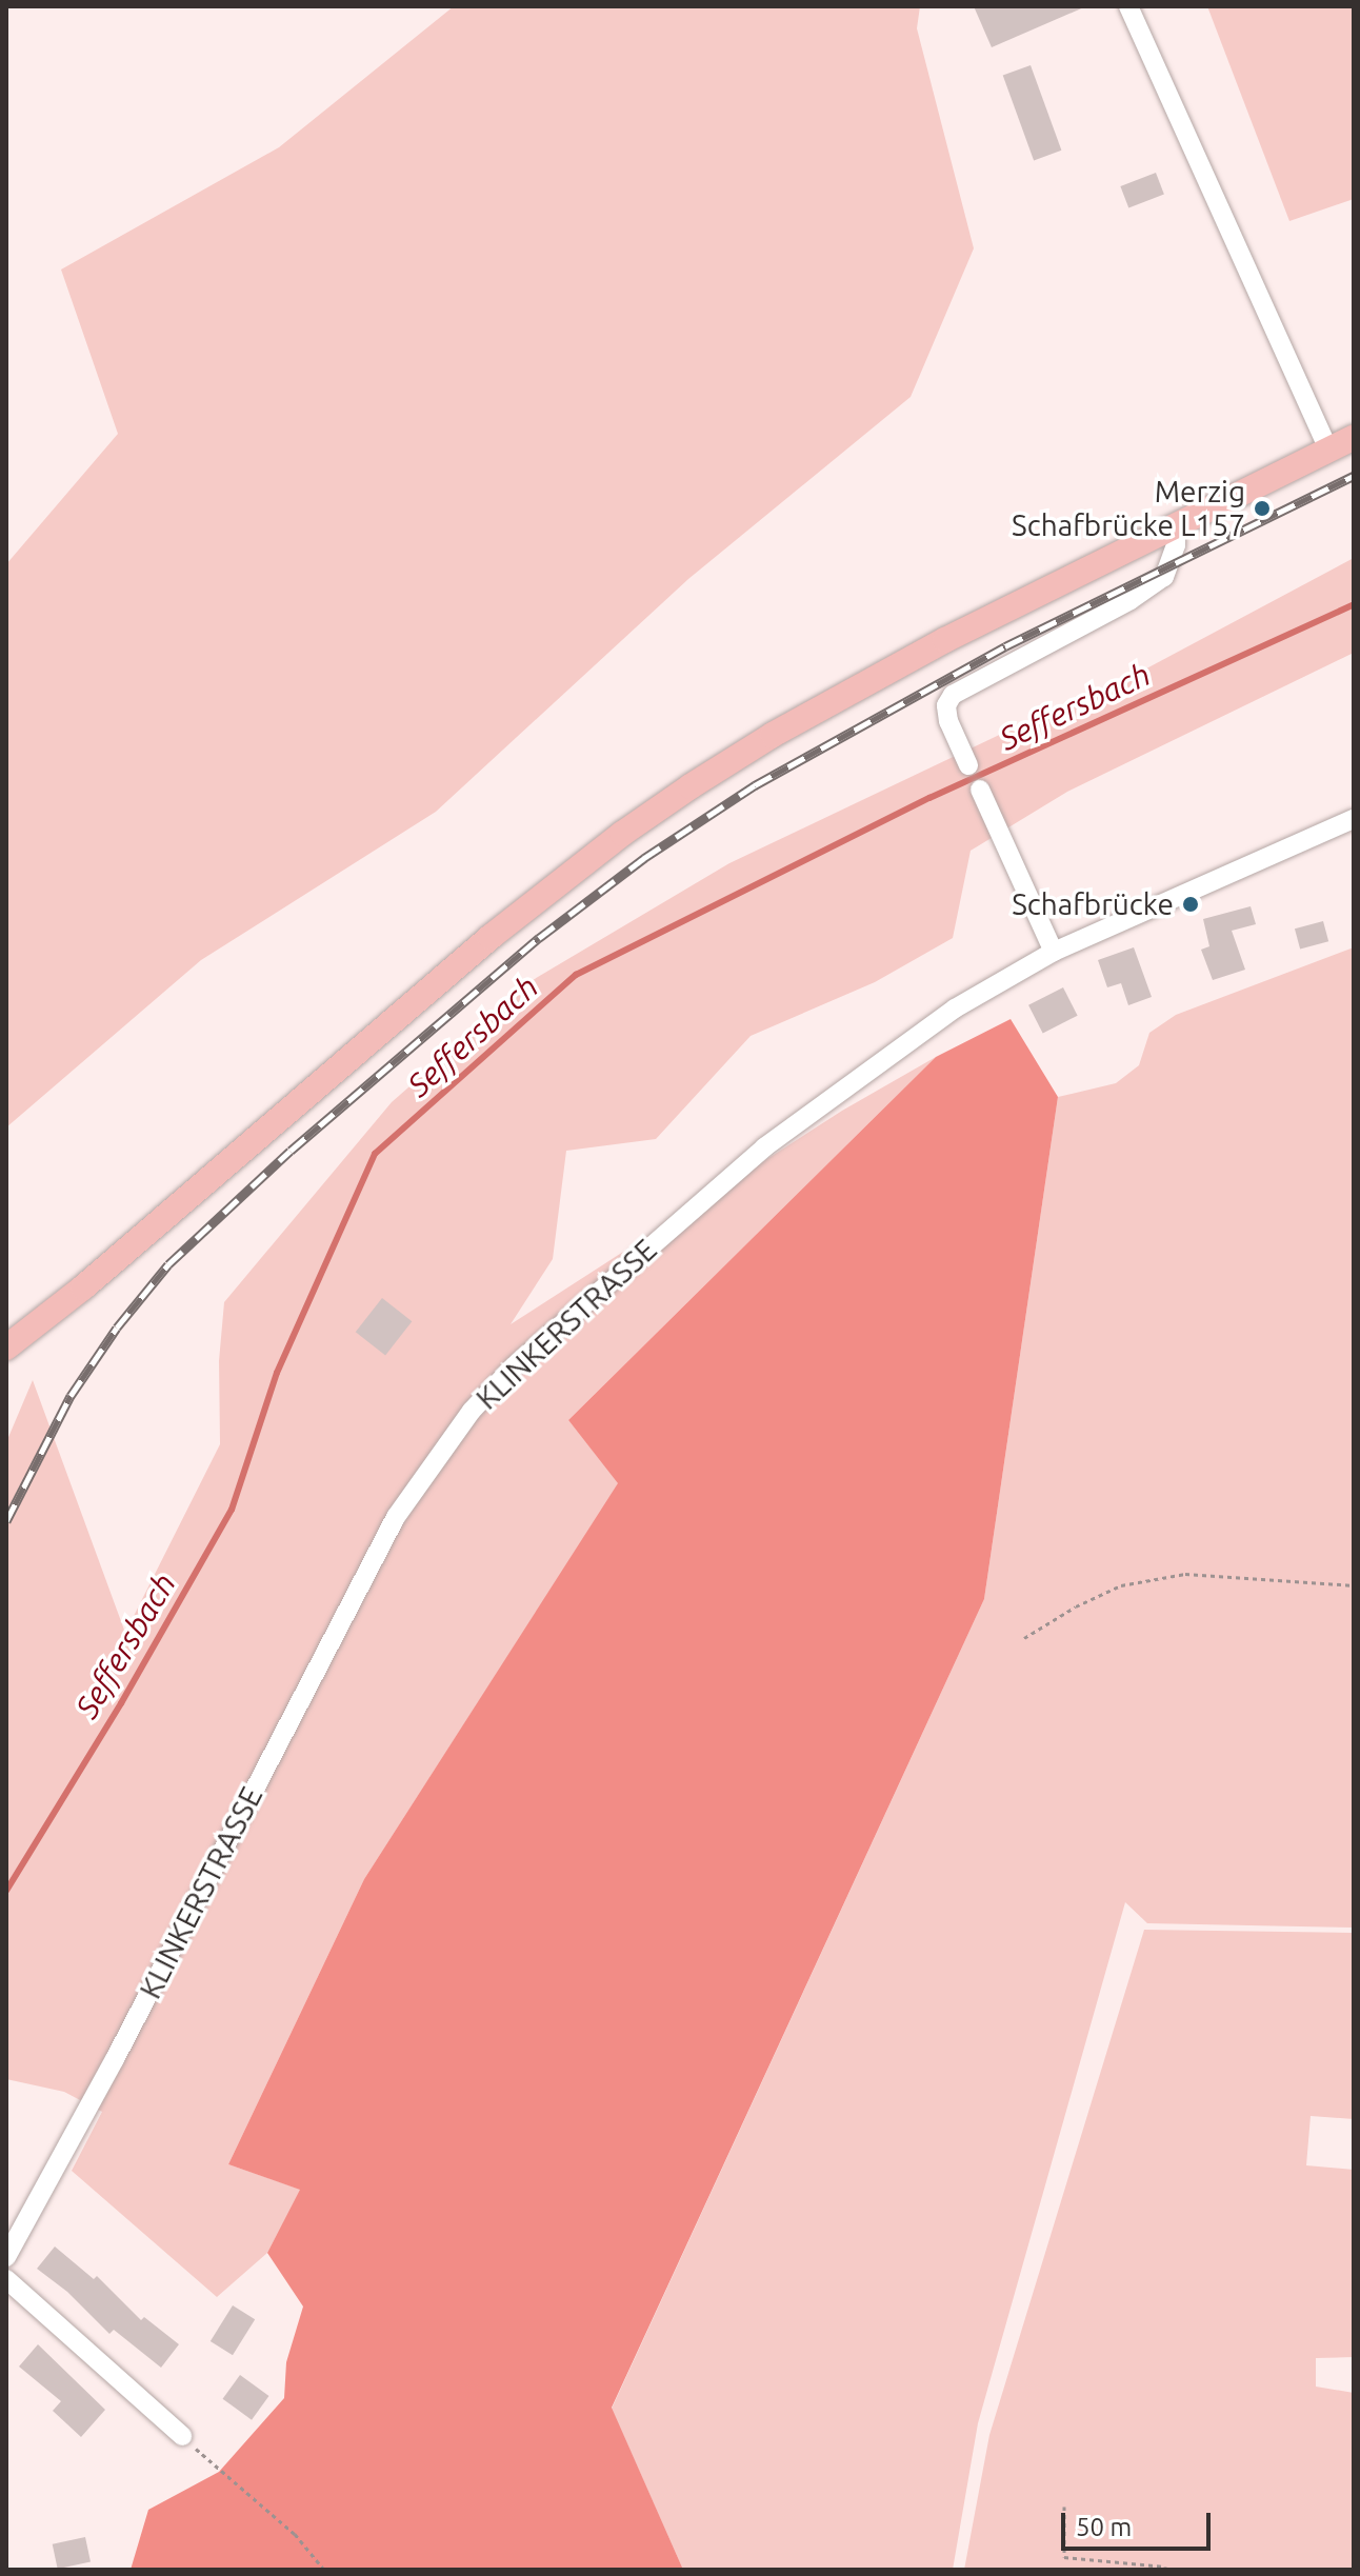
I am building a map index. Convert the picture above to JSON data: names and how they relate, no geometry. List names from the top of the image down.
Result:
{
  "streets": {
    "street": ["KLINKERSTRASSE"]
  },
  "water": ["Seffersbach"],
  "places": ["Merzig Schafbrücke L157", "Schafbrücke"],
  "scale_bar": "50 m"
}
